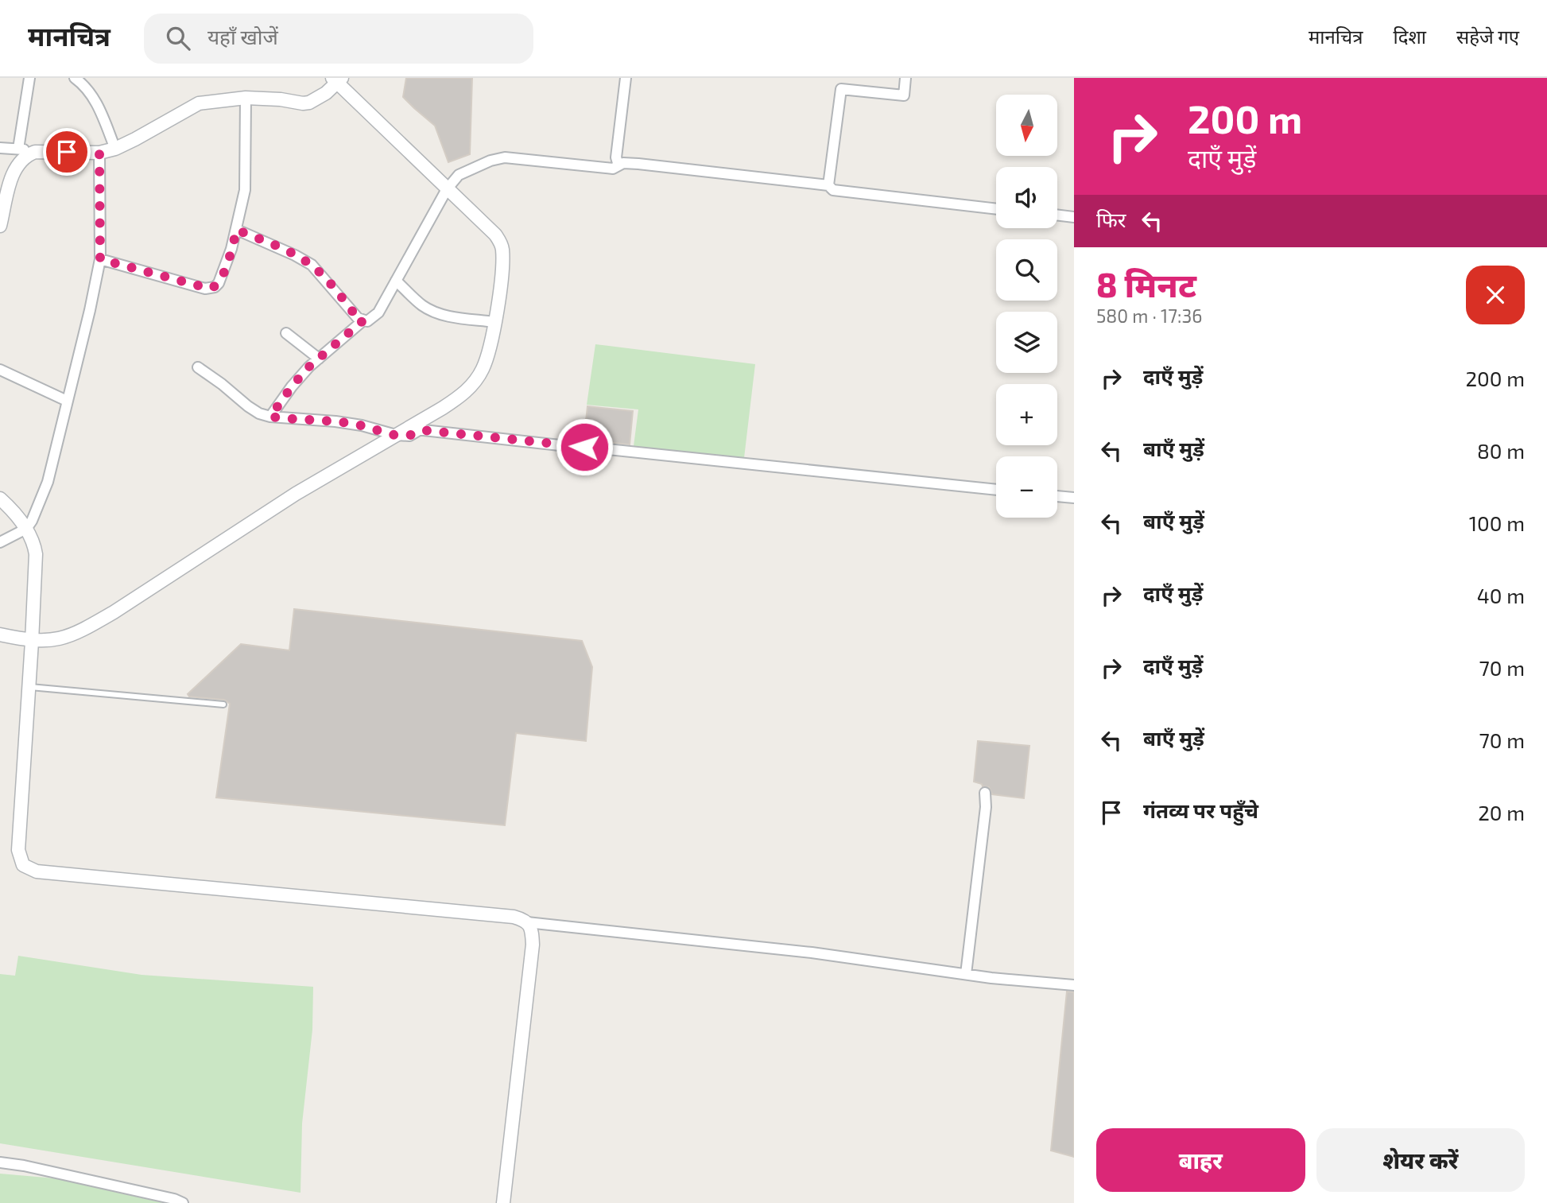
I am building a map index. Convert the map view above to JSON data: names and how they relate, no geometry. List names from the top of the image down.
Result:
{
  "north": "bottom",
  "page": {
    "header": "मानचित्र",
    "search": "यहाँ खोजें",
    "nav": ["मानचित्र", "दिशा", "सहेजे गए"],
    "turn": ["200 m", "दाएँ मुड़ें"],
    "map_buttons": ["+", "−"],
    "then": "फिर",
    "heading": ["8 मिनट", "580 m · 17:36"],
    "list": [
      {
        "name": "दाएँ मुड़ें",
        "value": "200 m"
      },
      {
        "name": "बाएँ मुड़ें",
        "value": "80 m"
      },
      {
        "name": "बाएँ मुड़ें",
        "value": "100 m"
      },
      {
        "name": "दाएँ मुड़ें",
        "value": "40 m"
      },
      {
        "name": "दाएँ मुड़ें",
        "value": "70 m"
      },
      {
        "name": "बाएँ मुड़ें",
        "value": "70 m"
      },
      {
        "name": "गंतव्य पर पहुँचे",
        "value": "20 m"
      }
    ],
    "buttons": ["बाहर", "शेयर करें"]
  }
}
